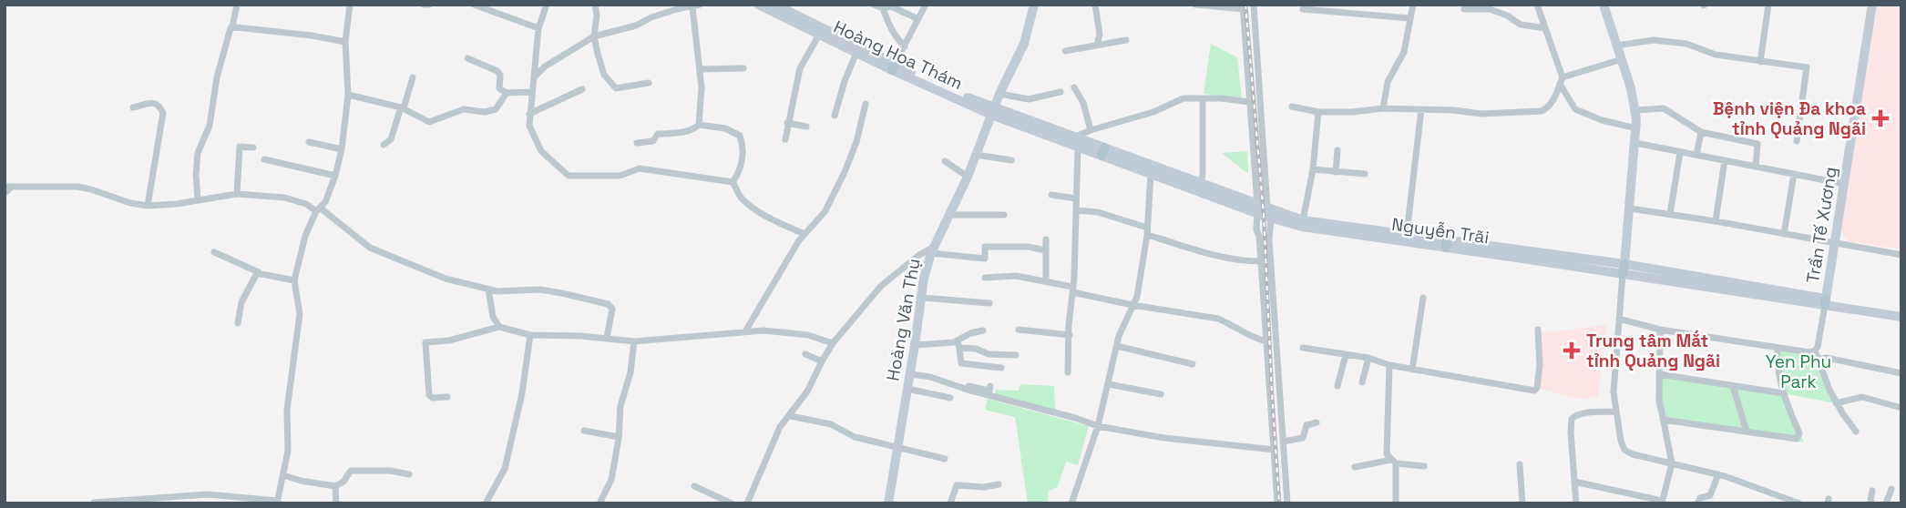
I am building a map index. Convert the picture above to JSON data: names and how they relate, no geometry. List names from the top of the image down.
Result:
{
  "streets": {
    "main road": [
      "Hoàng Hoa Thám",
      "Trần Tế Xương",
      "Nguyễn Trãi",
      "Hoàng Văn Thụ"
    ]
  },
  "crossings": [
    ["Hoàng Hoa Thám", "Nguyễn Trãi"],
    ["Hoàng Hoa Thám", "Hoàng Văn Thụ"],
    ["Trần Tế Xương", "Nguyễn Trãi"],
    ["Nguyễn Trãi", "Hoàng Văn Thụ"]
  ],
  "parks": ["Yen Phu Park"],
  "places": {
    "health": ["Bệnh viện Đa khoa tỉnh Quảng Ngãi", "Trung tâm Mắt tỉnh Quảng Ngãi"]
  }
}
